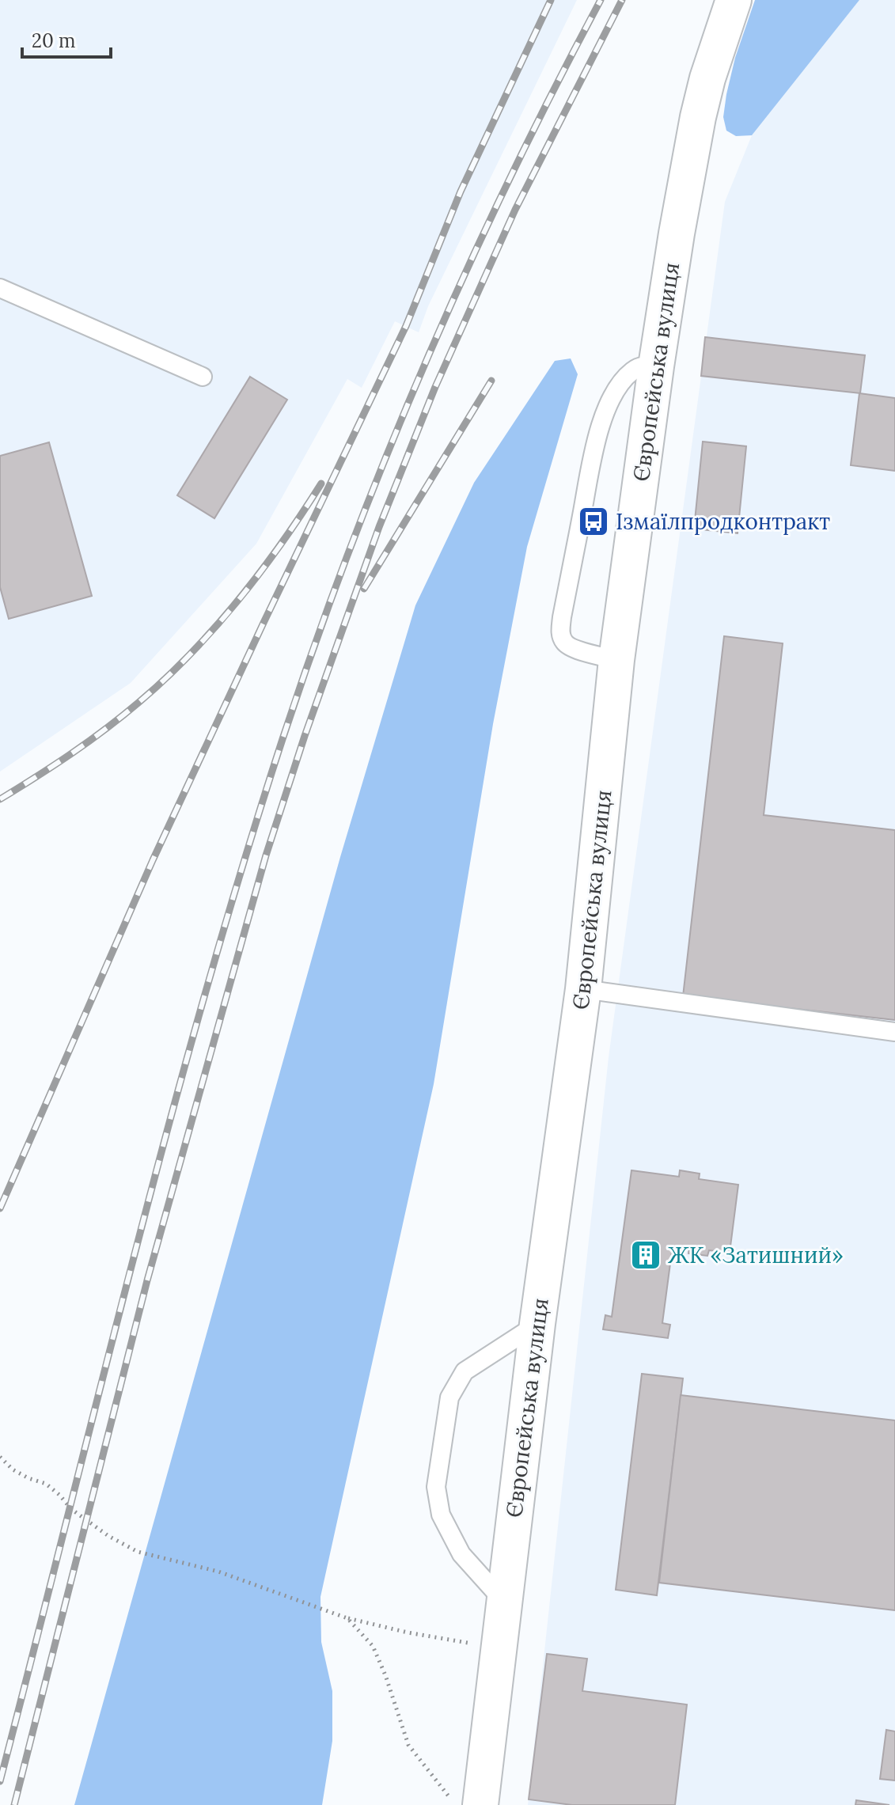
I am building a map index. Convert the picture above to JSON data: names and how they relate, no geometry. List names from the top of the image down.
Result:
{
  "streets": {
    "main road": ["Європейська вулиця"]
  },
  "places": {
    "bus stop": ["Ізмаїлпродконтракт"],
    "building": ["ЖК «Затишний»"]
  },
  "scale_bar": "20 m"
}
